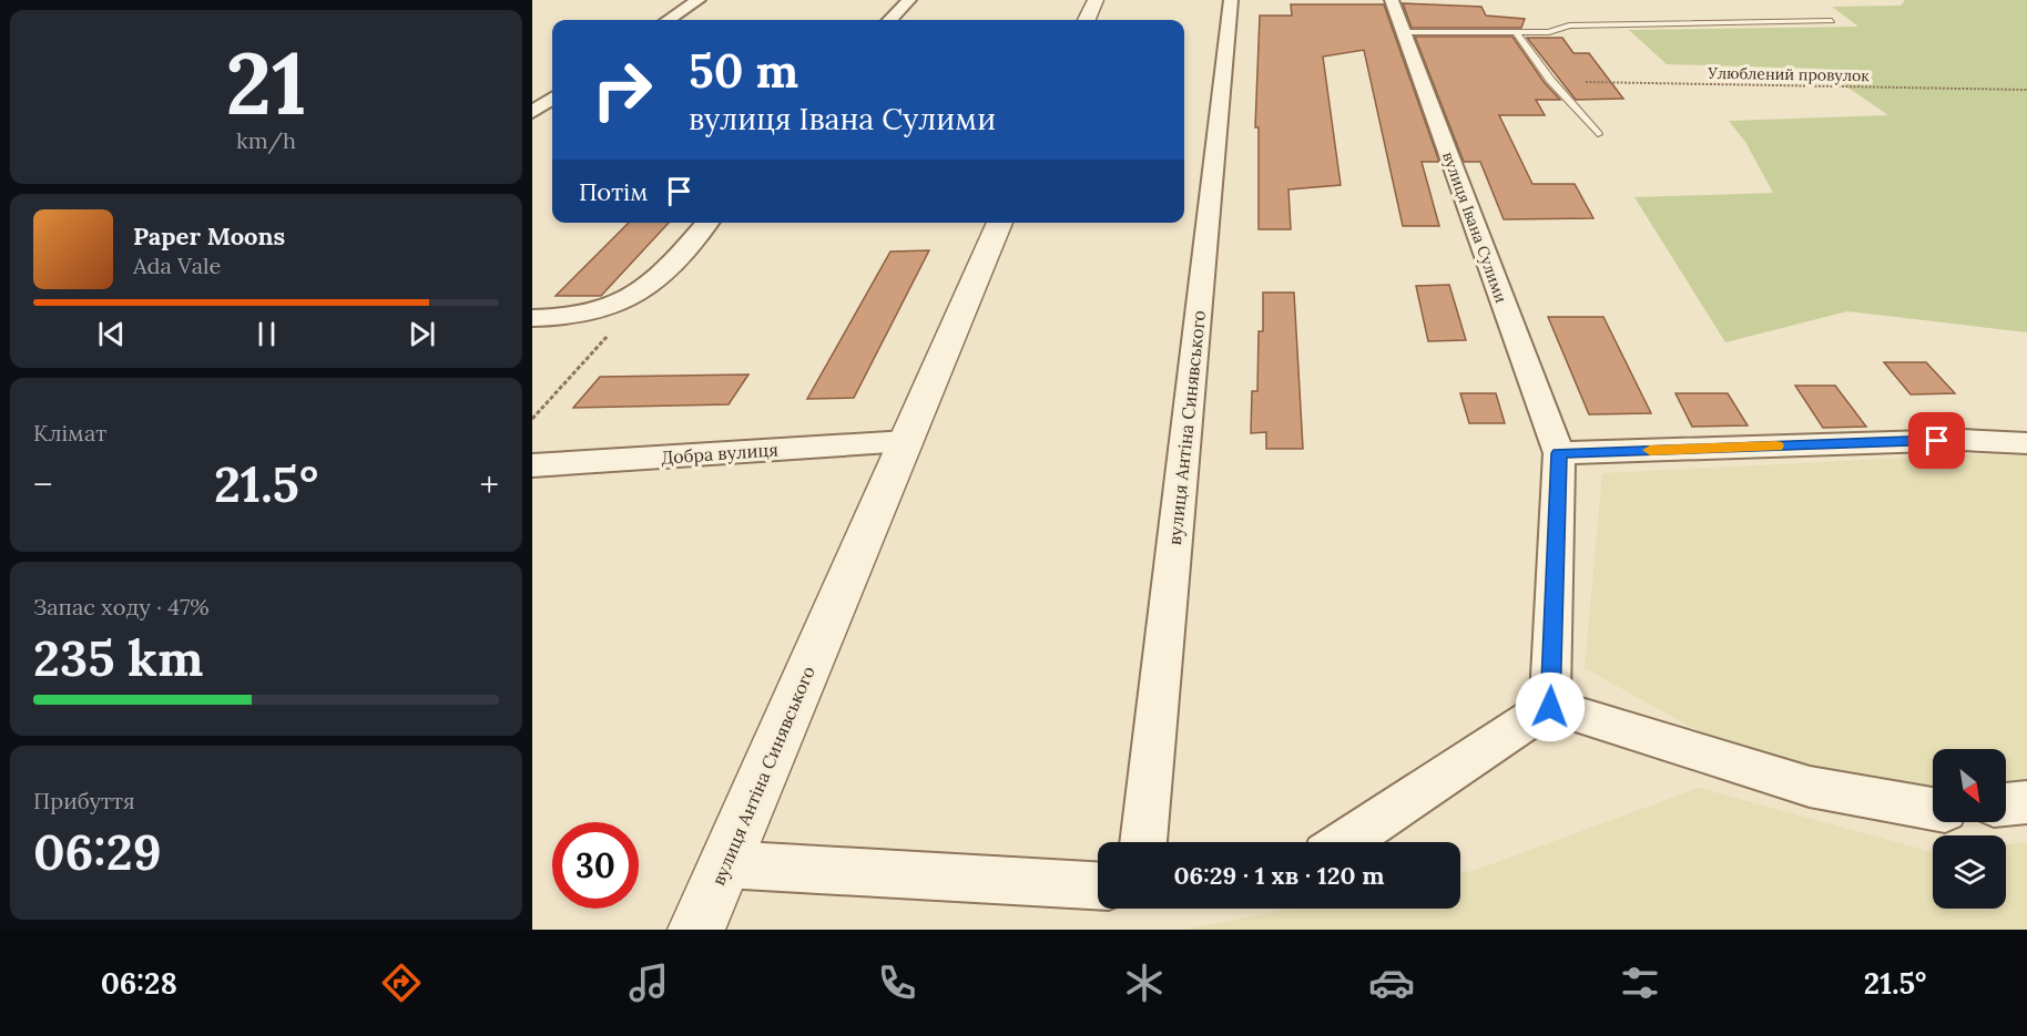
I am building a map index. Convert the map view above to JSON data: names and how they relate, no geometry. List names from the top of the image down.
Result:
{
  "streets": {
    "street": ["вулиця Івана Сулими", "вулиця Антіна Синявського", "Добра вулиця"],
    "path": ["Улюблений провулок"]
  },
  "crossings": [
    ["вулиця Антіна Синявського", "Добра вулиця"]
  ],
  "north": "bottom right",
  "page": {
    "tile": [
      ["21", "km/h"],
      "Клімат",
      ["Запас ходу · 47%", "235 km"],
      ["Прибуття", "06:29"]
    ],
    "turn": ["50 m", "вулиця Івана Сулими"],
    "then": "Потім",
    "song": ["Paper Moons", "Ada Vale"],
    "heat": ["−", "21.5°", "+"],
    "limit": "30",
    "trip": "06:29 · 1 хв · 120 m",
    "tabs": ["06:28", "21.5°"]
  }
}
